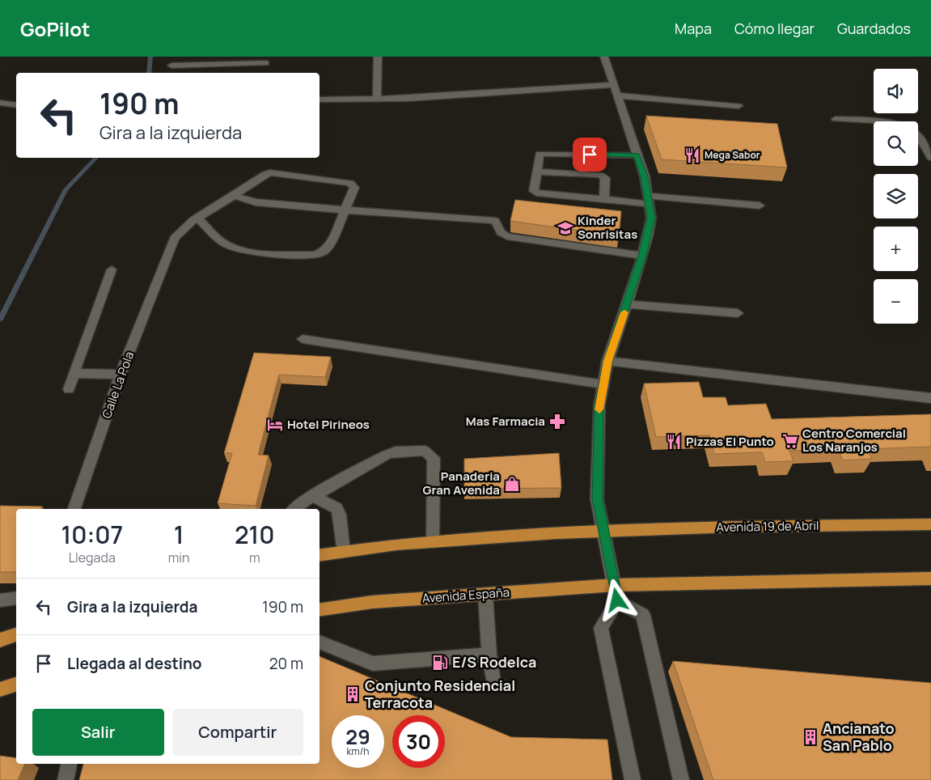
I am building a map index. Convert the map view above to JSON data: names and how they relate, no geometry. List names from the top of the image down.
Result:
{
  "streets": {
    "main road": ["Avenida 19 de Abril", "Avenida España"],
    "street": ["Calle La Pola"]
  },
  "places": {
    "restaurant": ["Mega Sabor", "Pizzas El Punto"],
    "school or university": ["Kinder Sonrisitas"],
    "pharmacy": ["Mas Farmacia"],
    "hotel": ["Hotel Pirineos"],
    "supermarket": ["Centro Comercial Los Naranjos"],
    "shop": ["Panaderia Gran Avenida"],
    "fuel station": ["E/S Rodelca"],
    "building": ["Conjunto Residencial Terracota", "Ancianato San Pablo"]
  },
  "page": {
    "header": "GoPilot",
    "nav": ["Mapa", "Cómo llegar", "Guardados"],
    "map_buttons": ["+", "−"],
    "turn": ["190 m", "Gira a la izquierda"],
    "eta": [
      "10:07",
      "Llegada",
      "1",
      "min",
      "210",
      "m"
    ],
    "list": [
      {
        "name": "Gira a la izquierda",
        "value": "190 m"
      },
      {
        "name": "Llegada al destino",
        "value": "20 m"
      }
    ],
    "buttons": ["Salir", "Compartir"],
    "speed": "29 km/h",
    "limit": "30"
  }
}
